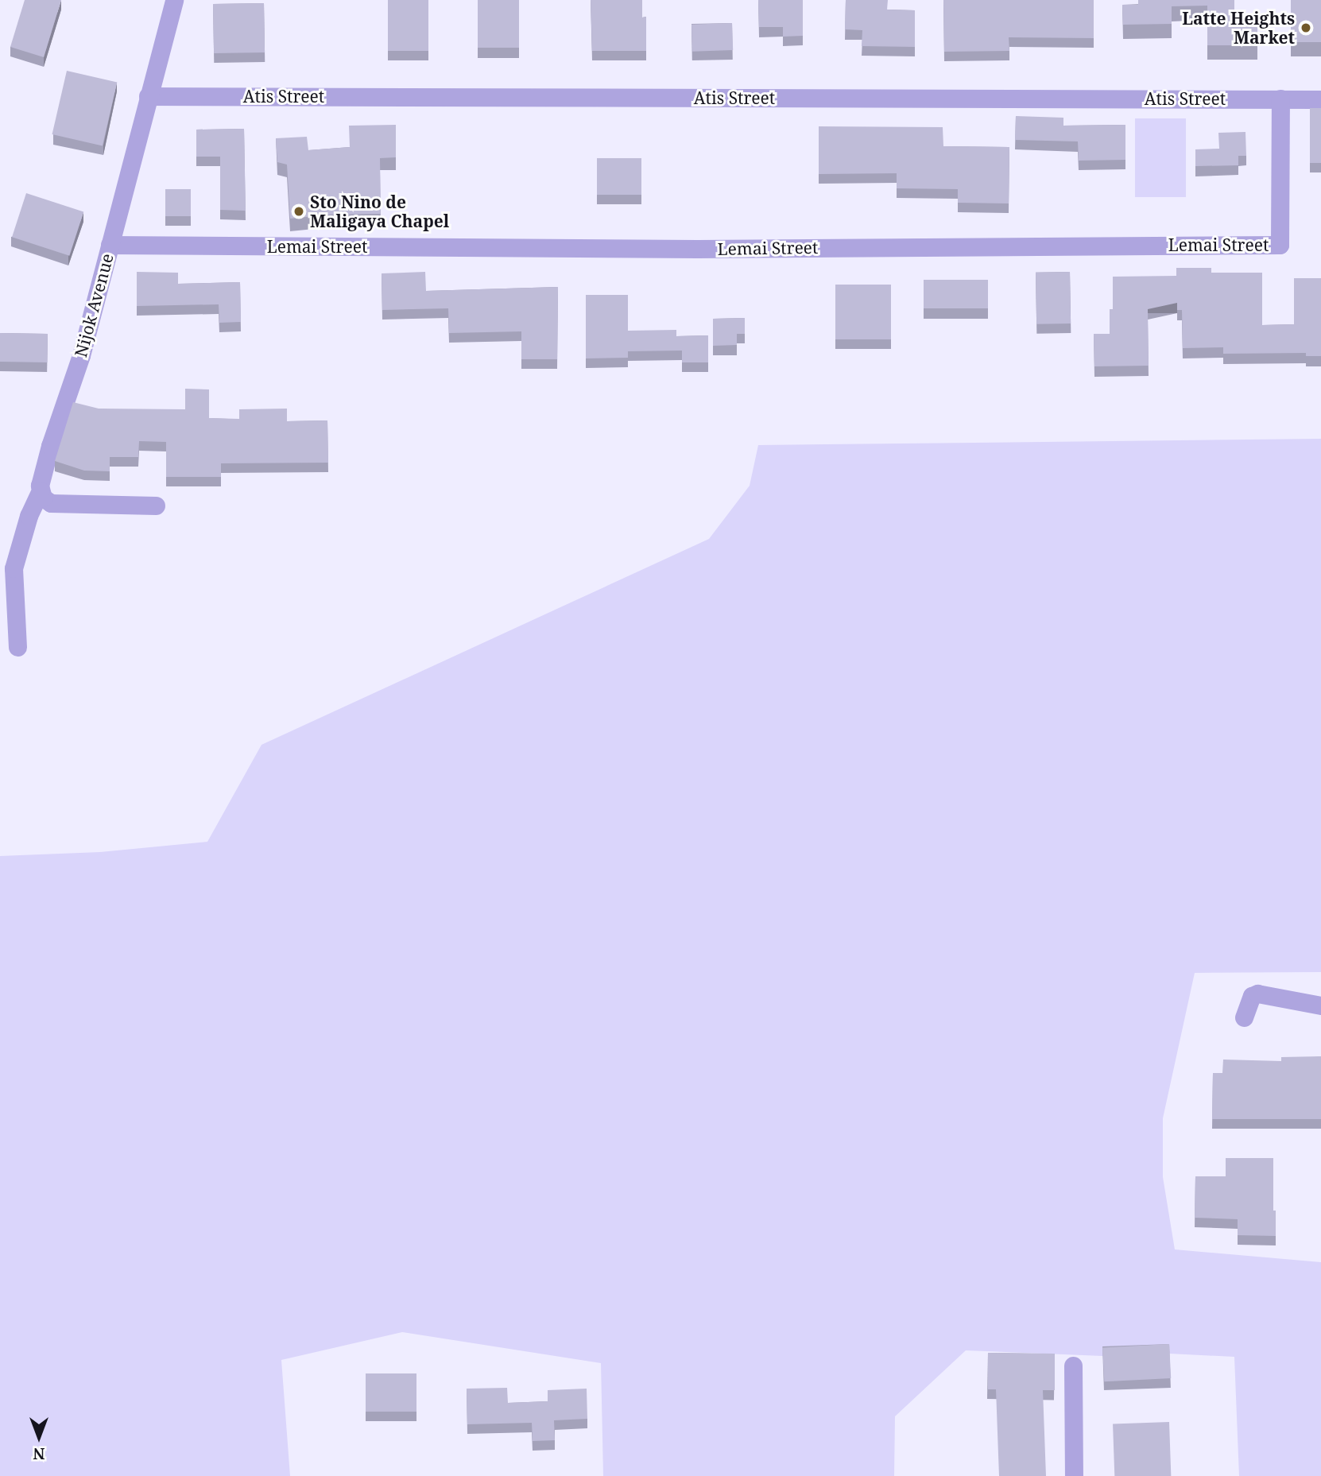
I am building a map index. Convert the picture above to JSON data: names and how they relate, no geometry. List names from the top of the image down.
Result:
{
  "streets": {
    "street": ["Atis Street", "Lemai Street", "Nijok Avenue"]
  },
  "crossings": [
    ["Atis Street", "Lemai Street"],
    ["Atis Street", "Nijok Avenue"],
    ["Lemai Street", "Nijok Avenue"]
  ],
  "places": ["Latte Heights Market", "Sto Nino de Maligaya Chapel"],
  "north": "bottom"
}
